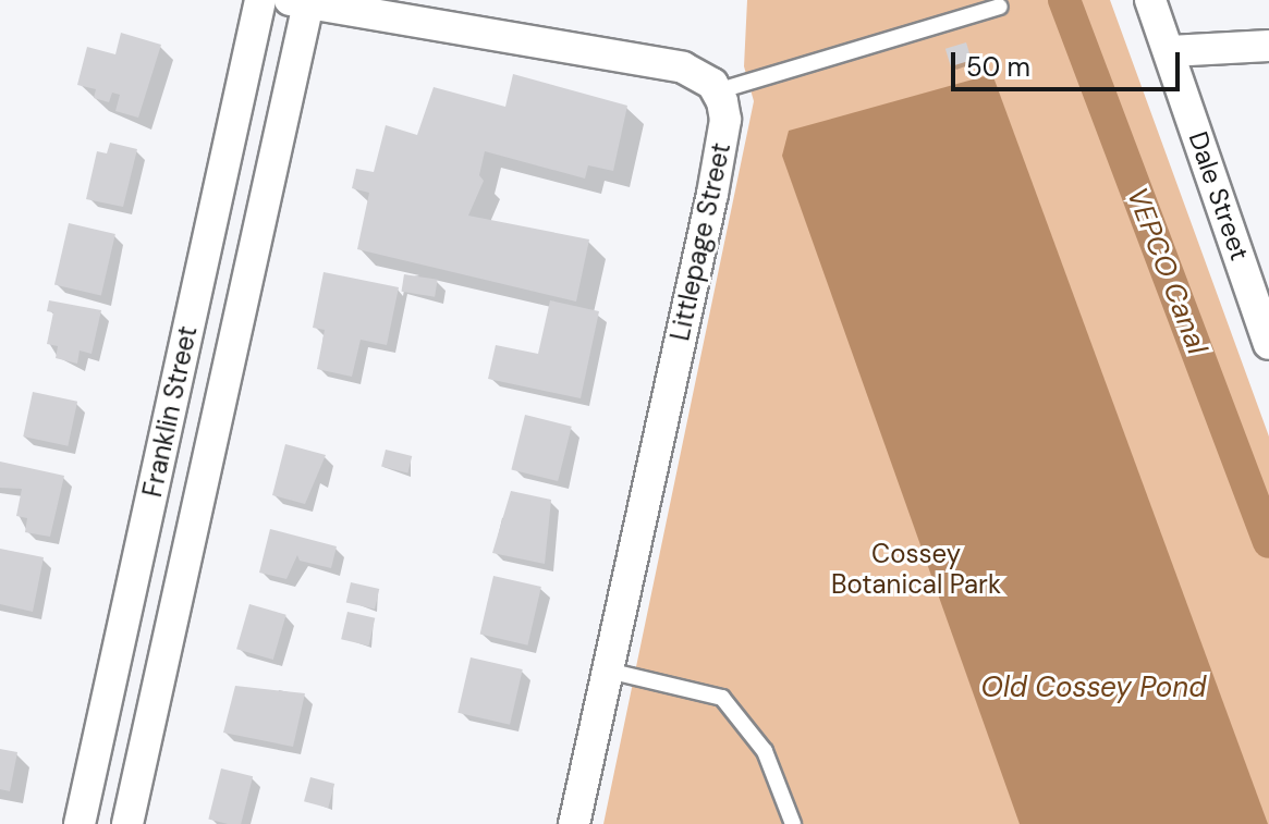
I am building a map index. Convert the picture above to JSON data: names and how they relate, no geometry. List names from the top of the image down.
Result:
{
  "streets": {
    "street": ["Dale Street", "Littlepage Street", "Franklin Street"]
  },
  "water": ["VEPCO Canal", "Old Cossey Pond"],
  "parks": ["Cossey Botanical Park"],
  "scale_bar": "50 m"
}
